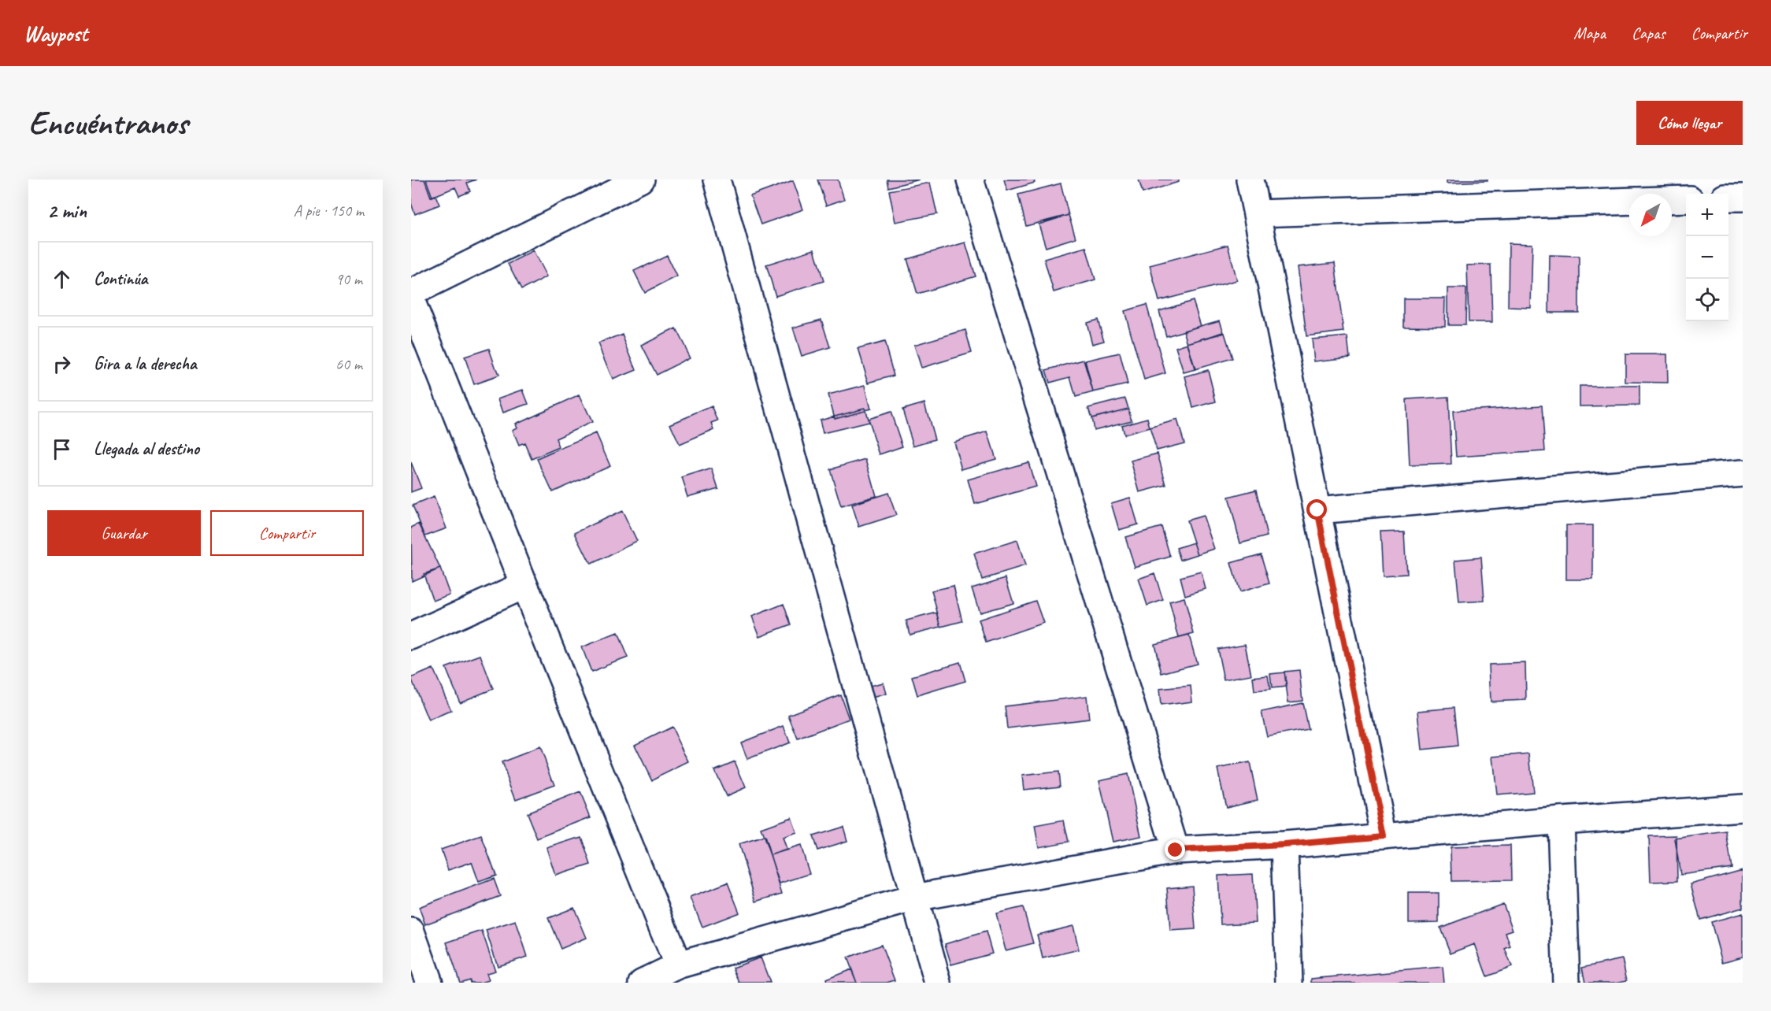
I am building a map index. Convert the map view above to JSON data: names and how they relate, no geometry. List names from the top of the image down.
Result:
{
  "north": "bottom left",
  "page": {
    "header": "Waypost",
    "nav": ["Mapa", "Capas", "Compartir"],
    "buttons": [
      "Cómo llegar",
      ["Guardar", "Compartir"]
    ],
    "title": "Encuéntranos",
    "heading": ["2 min", "A pie · 150 m"],
    "map_buttons": ["+", "−"],
    "list": [
      ["Continúa", "90 m"],
      ["Gira a la derecha", "60 m"],
      "Llegada al destino"
    ]
  }
}
